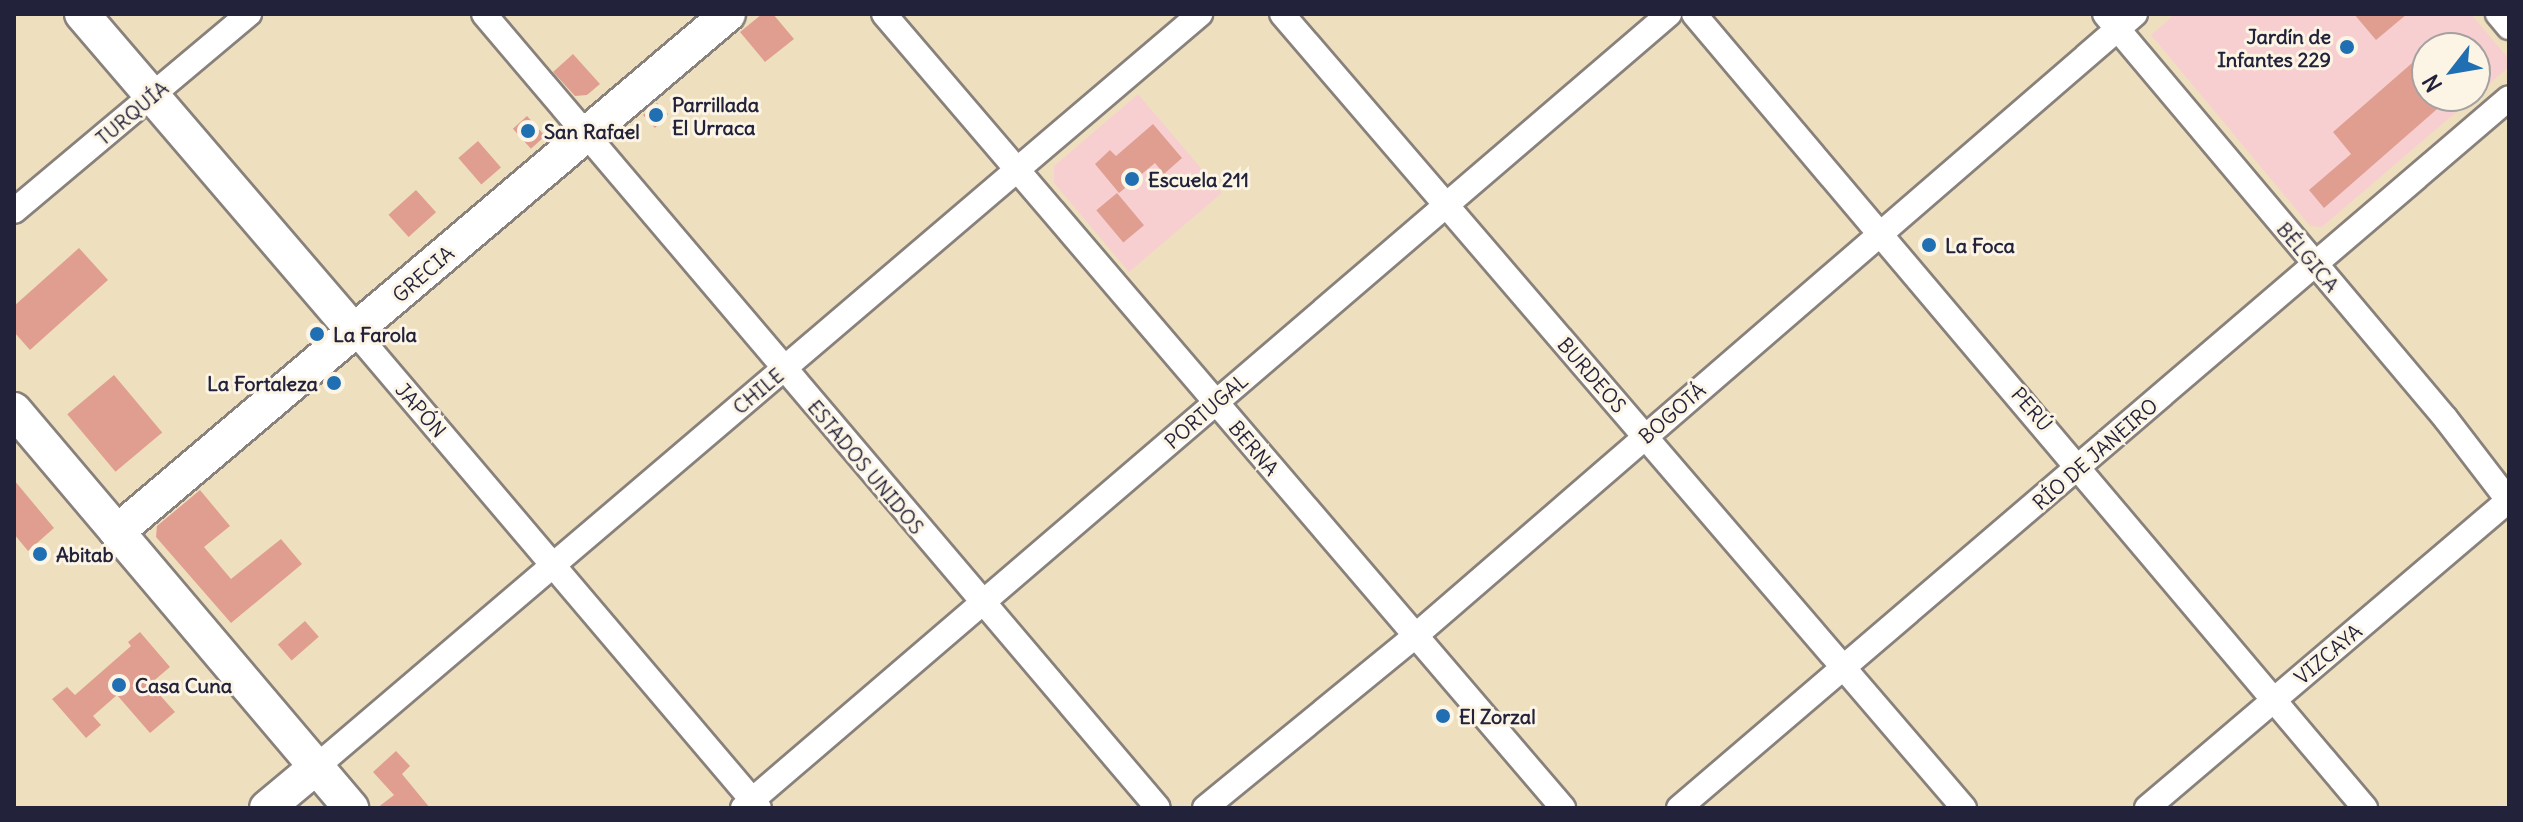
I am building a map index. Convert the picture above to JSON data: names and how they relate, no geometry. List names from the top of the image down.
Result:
{
  "streets": {
    "street": [
      "TURQUÍA",
      "BÉLGICA",
      "GRECIA",
      "BURDEOS",
      "CHILE",
      "PERÚ",
      "JAPÓN",
      "PORTUGAL",
      "BOGOTÁ",
      "BERNA",
      "RÍO DE JANEIRO",
      "ESTADOS UNIDOS",
      "VIZCAYA"
    ]
  },
  "crossings": [
    ["TURQUÍA", "JAPÓN"],
    ["BÉLGICA", "BOGOTÁ"],
    ["BÉLGICA", "RÍO DE JANEIRO"],
    ["BÉLGICA", "VIZCAYA"],
    ["GRECIA", "JAPÓN"],
    ["GRECIA", "ESTADOS UNIDOS"],
    ["BURDEOS", "PORTUGAL"],
    ["BURDEOS", "BOGOTÁ"],
    ["BURDEOS", "RÍO DE JANEIRO"],
    ["CHILE", "JAPÓN"],
    ["CHILE", "BERNA"],
    ["CHILE", "ESTADOS UNIDOS"],
    ["PERÚ", "BOGOTÁ"],
    ["PERÚ", "RÍO DE JANEIRO"],
    ["PERÚ", "VIZCAYA"],
    ["JAPÓN", "PORTUGAL"],
    ["PORTUGAL", "BERNA"],
    ["PORTUGAL", "ESTADOS UNIDOS"],
    ["BOGOTÁ", "BERNA"]
  ],
  "places": [
    "Jardín de Infantes 229",
    "Parrillada El Urraca",
    "San Rafael",
    "Escuela 211",
    "La Foca",
    "La Farola",
    "La Fortaleza",
    "Abitab",
    "Casa Cuna",
    "El Zorzal"
  ],
  "north": "bottom left"
}
